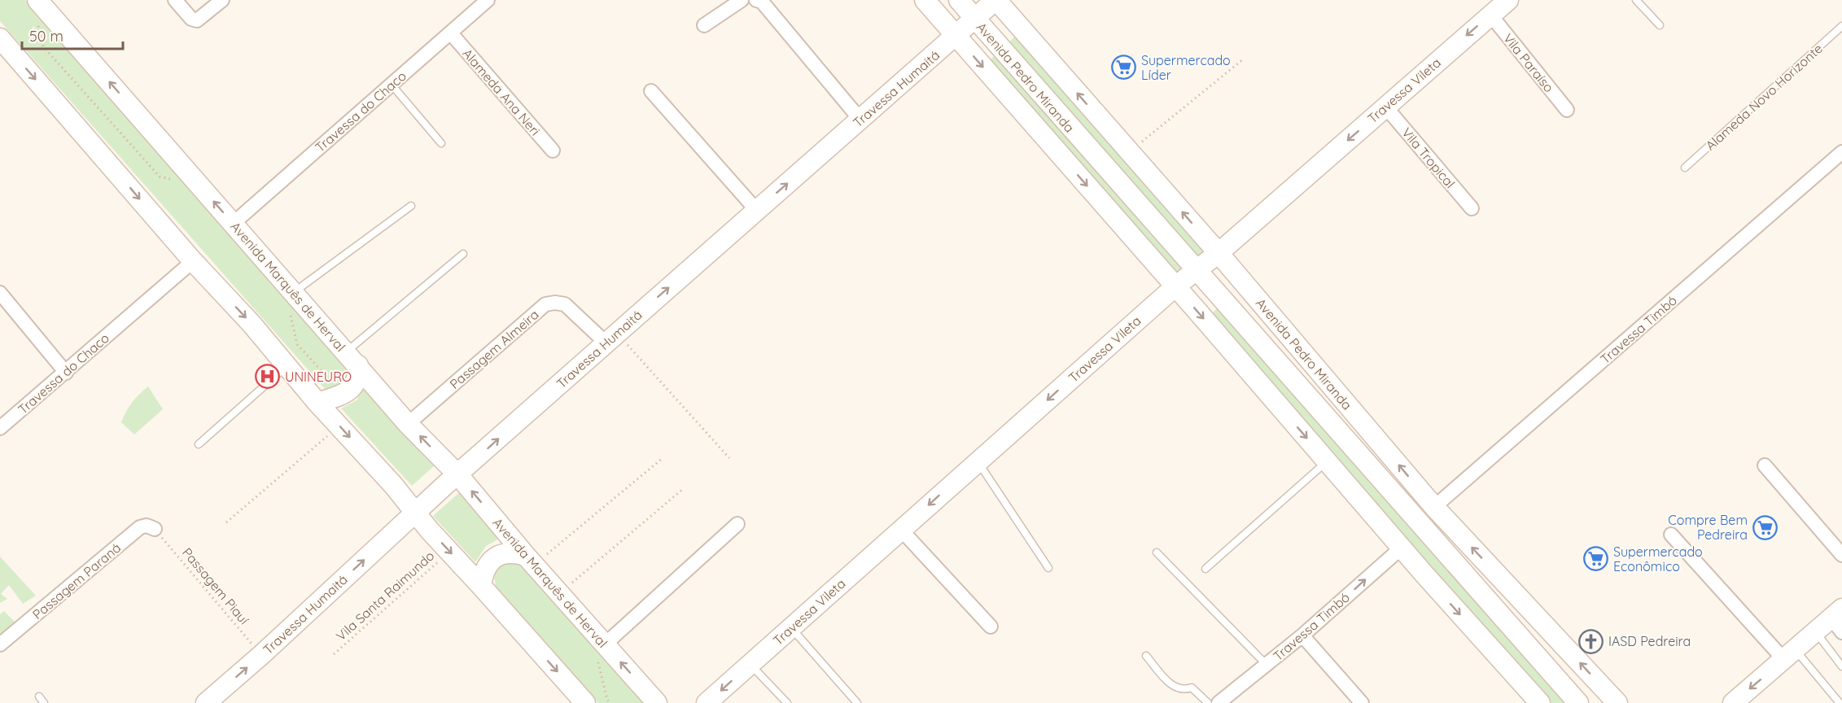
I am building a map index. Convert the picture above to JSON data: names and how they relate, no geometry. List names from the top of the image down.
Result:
{
  "streets": {
    "main road": [
      "Avenida Pedro Miranda",
      "Travessa Humaitá",
      "Travessa Vileta",
      "Avenida Marquês de Herval"
    ],
    "street": [
      "Vila Paraíso",
      "Alameda Ana Neri",
      "Travessa do Chaco",
      "Vila Tropical",
      "Travessa Timbó",
      "Passagem Almeira",
      "Passagem Paraná"
    ],
    "lane": ["Alameda Novo Horizonte"],
    "path": ["Passagem Piauí", "Vila Santa Raimundo"]
  },
  "crossings": [
    ["Vila Paraíso", "Travessa Vileta"],
    ["Avenida Pedro Miranda", "Travessa Humaitá"],
    ["Avenida Pedro Miranda", "Travessa Vileta"],
    ["Avenida Pedro Miranda", "Travessa Timbó"],
    ["Travessa Humaitá", "Avenida Marquês de Herval"],
    ["Travessa Humaitá", "Passagem Almeira"],
    ["Travessa Humaitá", "Passagem Piauí"],
    ["Travessa Vileta", "Vila Tropical"],
    ["Alameda Ana Neri", "Travessa do Chaco"],
    ["Travessa do Chaco", "Avenida Marquês de Herval"],
    ["Avenida Marquês de Herval", "Passagem Almeira"],
    ["Passagem Paraná", "Passagem Piauí"]
  ],
  "one_way": ["Travessa Humaitá", "Travessa Vileta"],
  "places": {
    "supermarket": ["Supermercado Líder", "Compre Bem Pedreira", "Supermercado Econômico"],
    "hospital": ["UNINEURO"],
    "church": ["IASD Pedreira"]
  },
  "scale_bar": "50 m"
}
